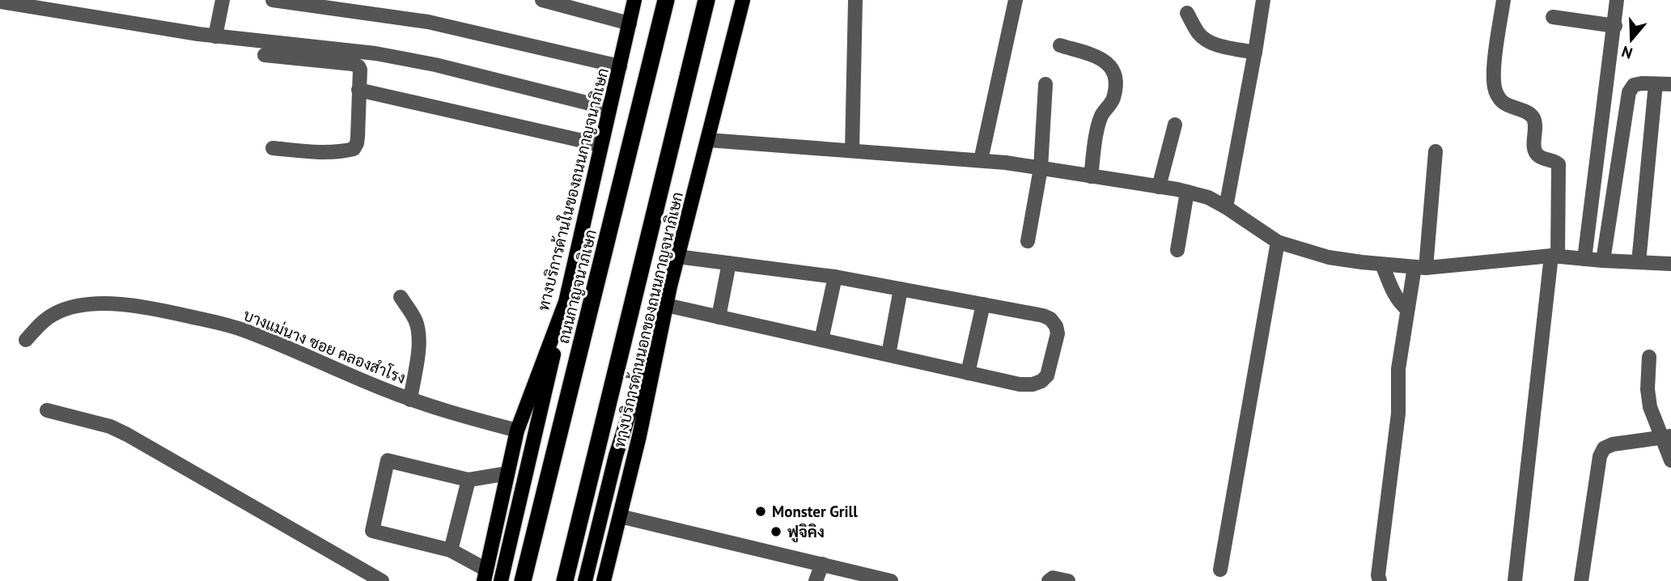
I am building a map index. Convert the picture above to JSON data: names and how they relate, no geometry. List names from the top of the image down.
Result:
{
  "streets": {
    "highway": ["ถนนกาญจนาภิเษก"],
    "main road": ["ทางบริการด้านในของถนนกาญจนาภิเษก", "ทางบริการด้านนอกของถนนกาญจนาภิเษก"],
    "street": ["บางแม่นาง ซอย คลองสำโรง"]
  },
  "crossings": [
    ["ทางบริการด้านในของถนนกาญจนาภิเษก", "บางแม่นาง ซอย คลองสำโรง"]
  ],
  "places": ["Monster Grill", "ฟูจิคิง"],
  "north": "bottom"
}
